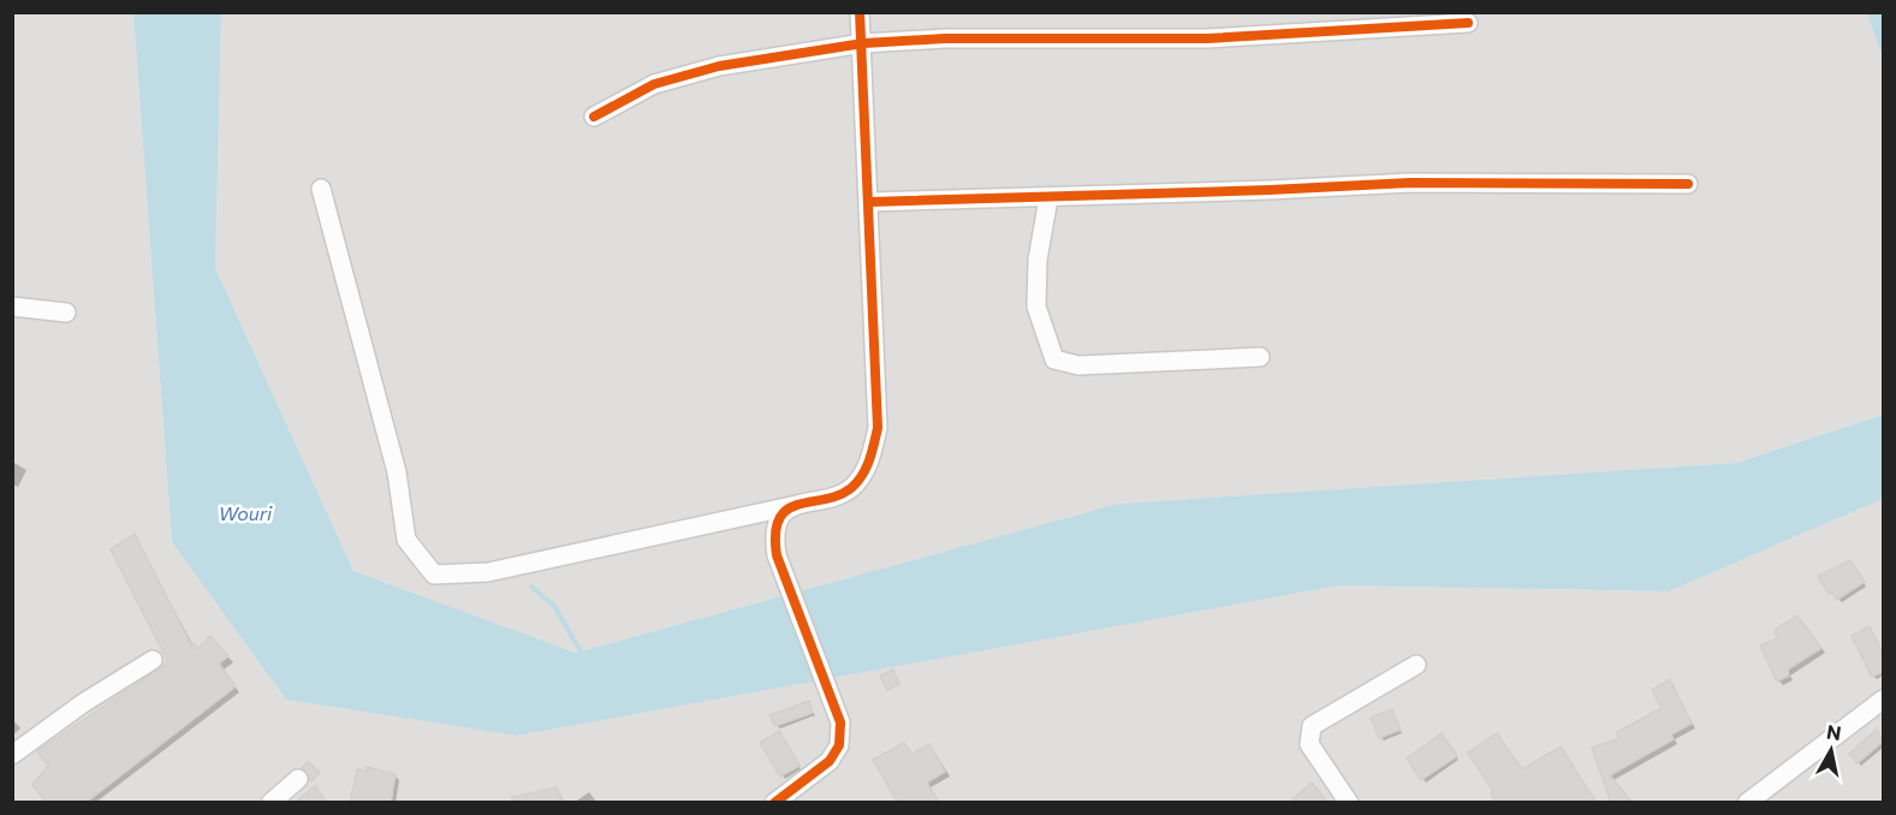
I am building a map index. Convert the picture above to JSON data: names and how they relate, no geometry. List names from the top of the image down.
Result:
{
  "water": ["Wouri"],
  "north": "top"
}
